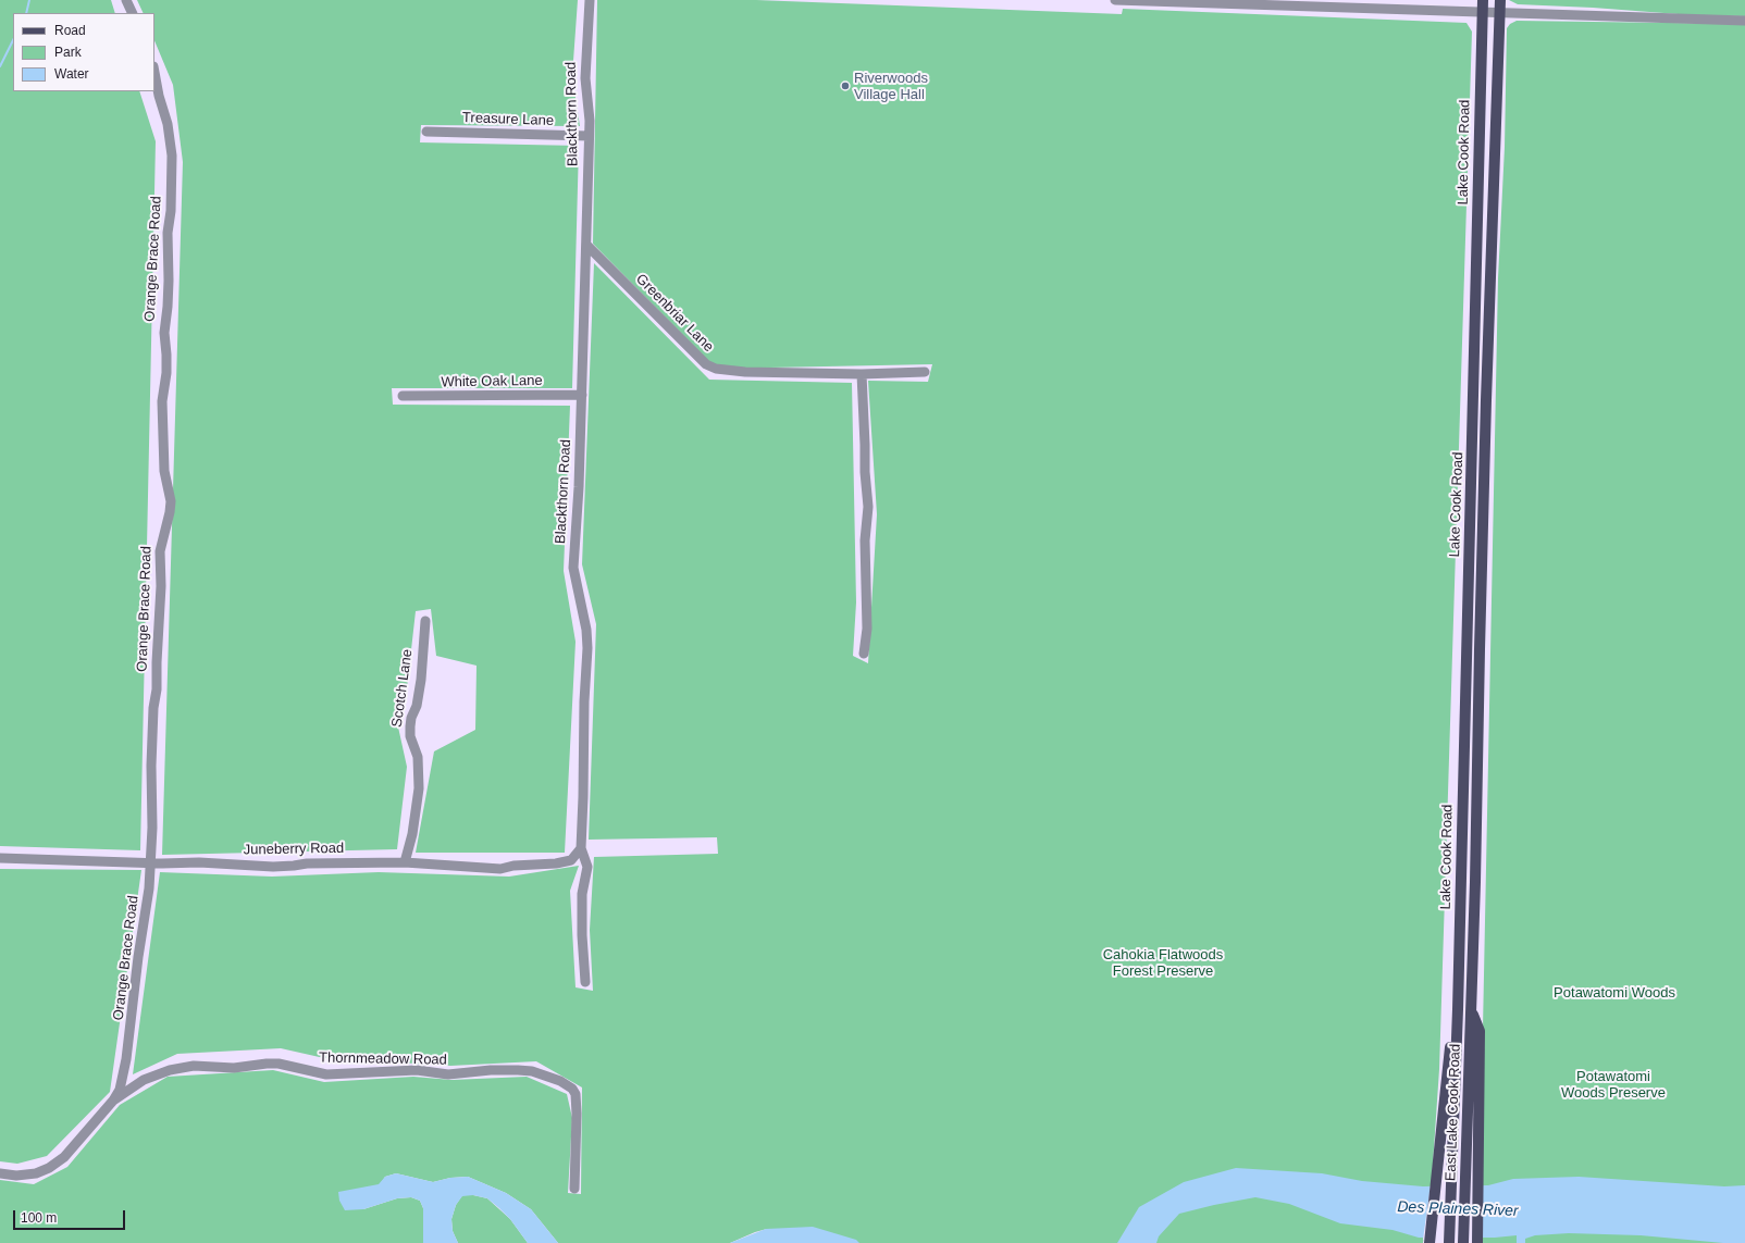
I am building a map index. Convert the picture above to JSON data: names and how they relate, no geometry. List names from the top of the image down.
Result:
{
  "streets": {
    "main road": ["Lake Cook Road", "East Lake Cook Road"],
    "street": [
      "Blackthorn Road",
      "Treasure Lane",
      "Orange Brace Road",
      "Greenbriar Lane",
      "White Oak Lane",
      "Scotch Lane",
      "Juneberry Road",
      "Thornmeadow Road"
    ]
  },
  "crossings": [
    ["Blackthorn Road", "Treasure Lane"],
    ["Blackthorn Road", "Greenbriar Lane"],
    ["Blackthorn Road", "White Oak Lane"],
    ["Blackthorn Road", "Juneberry Road"],
    ["Lake Cook Road", "East Lake Cook Road"],
    ["Orange Brace Road", "Juneberry Road"],
    ["Orange Brace Road", "Thornmeadow Road"],
    ["Scotch Lane", "Juneberry Road"]
  ],
  "water": ["Des Plaines River"],
  "parks": ["Cahokia Flatwoods Forest Preserve", "Potawatomi Woods", "Potawatomi Woods Preserve"],
  "places": ["Riverwoods Village Hall"],
  "legend": ["Road", "Park", "Water"],
  "scale_bar": "100 m"
}
